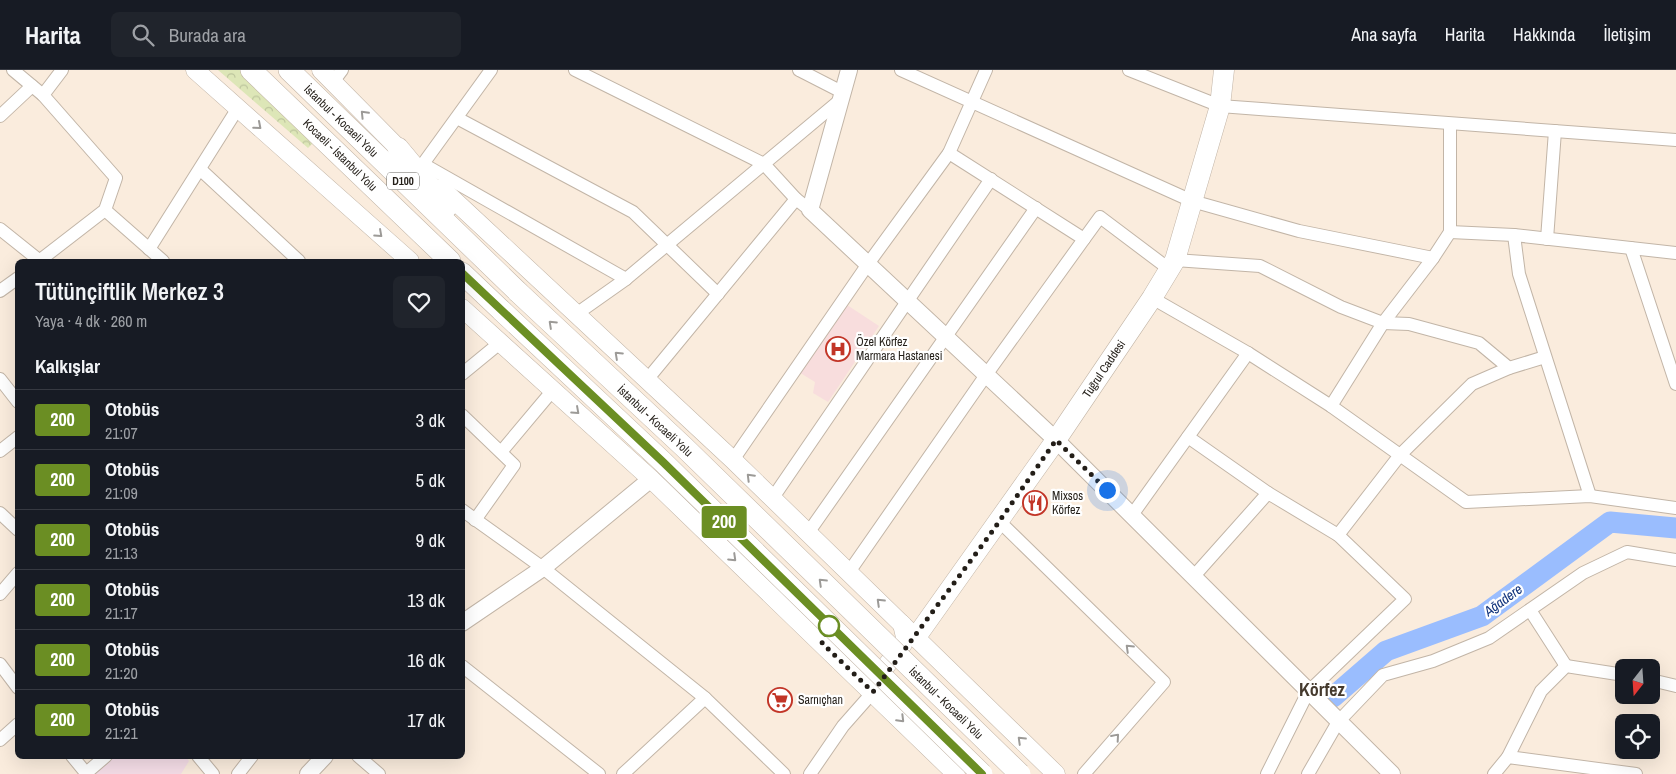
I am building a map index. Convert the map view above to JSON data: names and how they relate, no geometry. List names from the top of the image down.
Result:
{
  "streets": {
    "highway": ["İstanbul - Kocaeli Yolu", "Kocaeli - İstanbul Yolu", "D100"],
    "main road": ["Tuğrul Caddesi"]
  },
  "districts": ["Körfez"],
  "water": ["Ağadere"],
  "places": {
    "hospital": ["Özel Körfez Marmara Hastanesi"],
    "restaurant": ["Mixsos Körfez"],
    "supermarket": ["Sarnıçhan"]
  },
  "lines": ["bus line 200"],
  "north": "bottom",
  "page": {
    "header": "Harita",
    "search": "Burada ara",
    "nav": [
      "Ana sayfa",
      "Harita",
      "Hakkında",
      "İletişim"
    ],
    "on_map": "200",
    "heading": [
      ["Tütünçiftlik Merkez 3", "Yaya · 4 dk · 260 m"],
      "Kalkışlar"
    ],
    "list": [
      {
        "mark": "200",
        "name": "Otobüs",
        "note": "21:07",
        "value": "3 dk"
      },
      {
        "mark": "200",
        "name": "Otobüs",
        "note": "21:09",
        "value": "5 dk"
      },
      {
        "mark": "200",
        "name": "Otobüs",
        "note": "21:13",
        "value": "9 dk"
      },
      {
        "mark": "200",
        "name": "Otobüs",
        "note": "21:17",
        "value": "13 dk"
      },
      {
        "mark": "200",
        "name": "Otobüs",
        "note": "21:20",
        "value": "16 dk"
      },
      {
        "mark": "200",
        "name": "Otobüs",
        "note": "21:21",
        "value": "17 dk"
      }
    ]
  }
}
